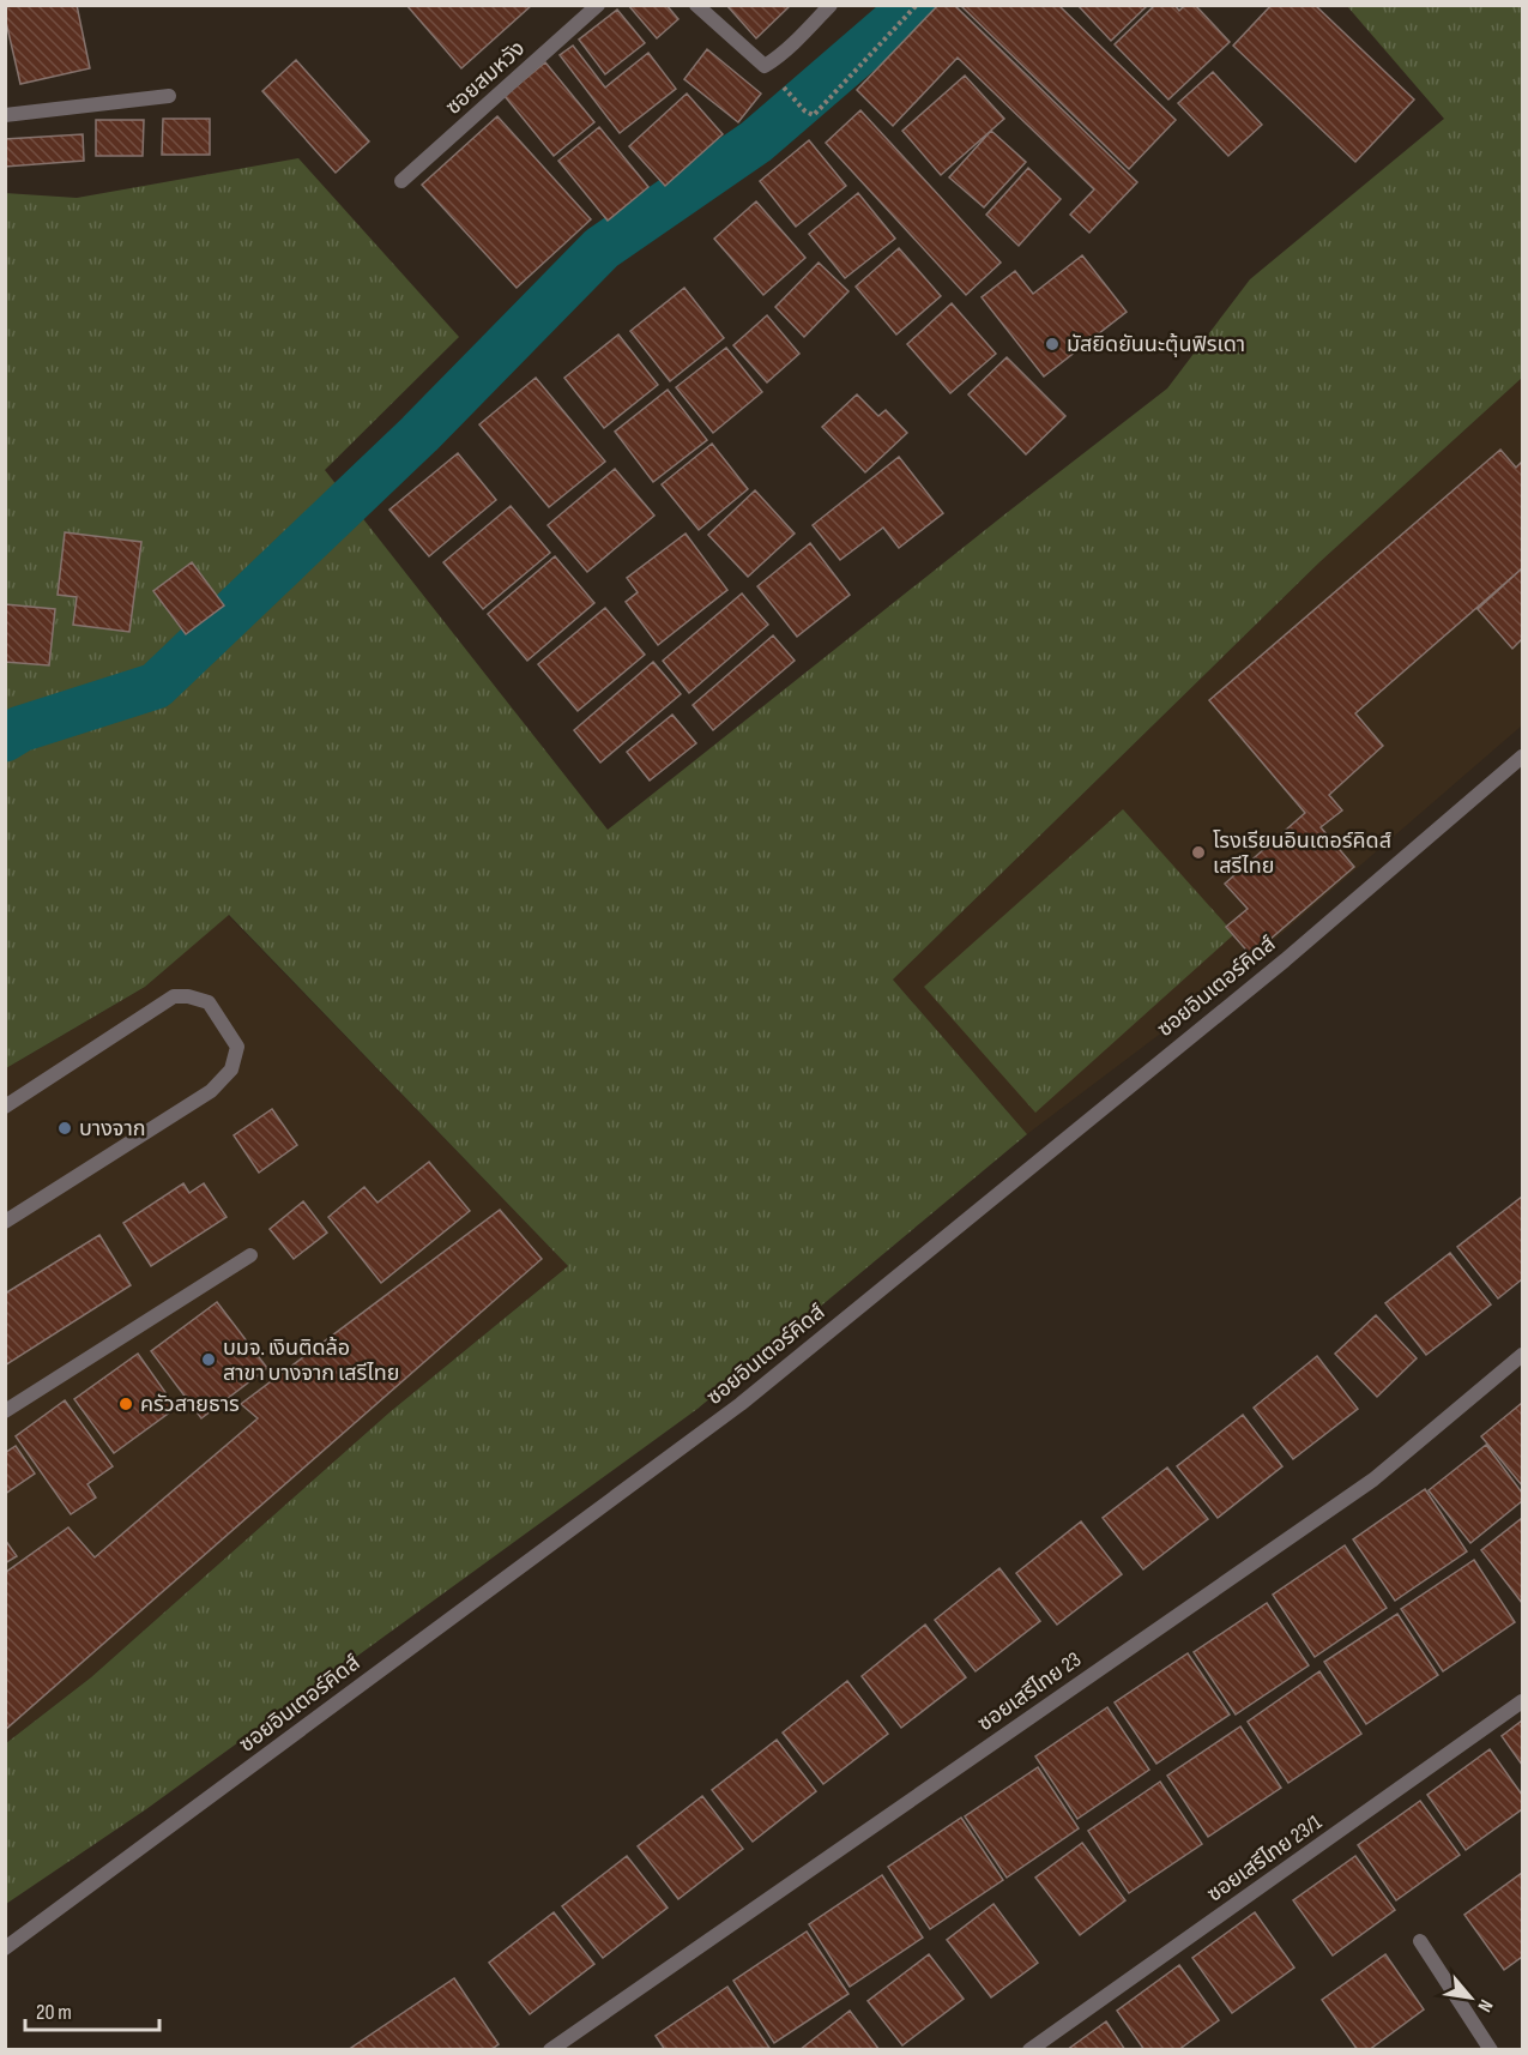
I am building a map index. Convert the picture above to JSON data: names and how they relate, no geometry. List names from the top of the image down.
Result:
{
  "streets": {
    "street": [
      "ซอยสมหวัง",
      "ซอยอินเตอร์คิดส์",
      "ซอยเสรีไทย 23",
      "ซอยเสรีไทย 23/1"
    ]
  },
  "places": [
    "มัสยิดยันนะตุ้นฟิรเดา",
    "โรงเรียนอินเตอร์คิดส์ เสรีไทย",
    "บางจาก",
    "บมจ. เงินติดล้อ สาขา บางจาก เสรีไทย",
    "ครัวสายธาร"
  ],
  "scale_bar": "20 m",
  "north": "bottom right"
}
